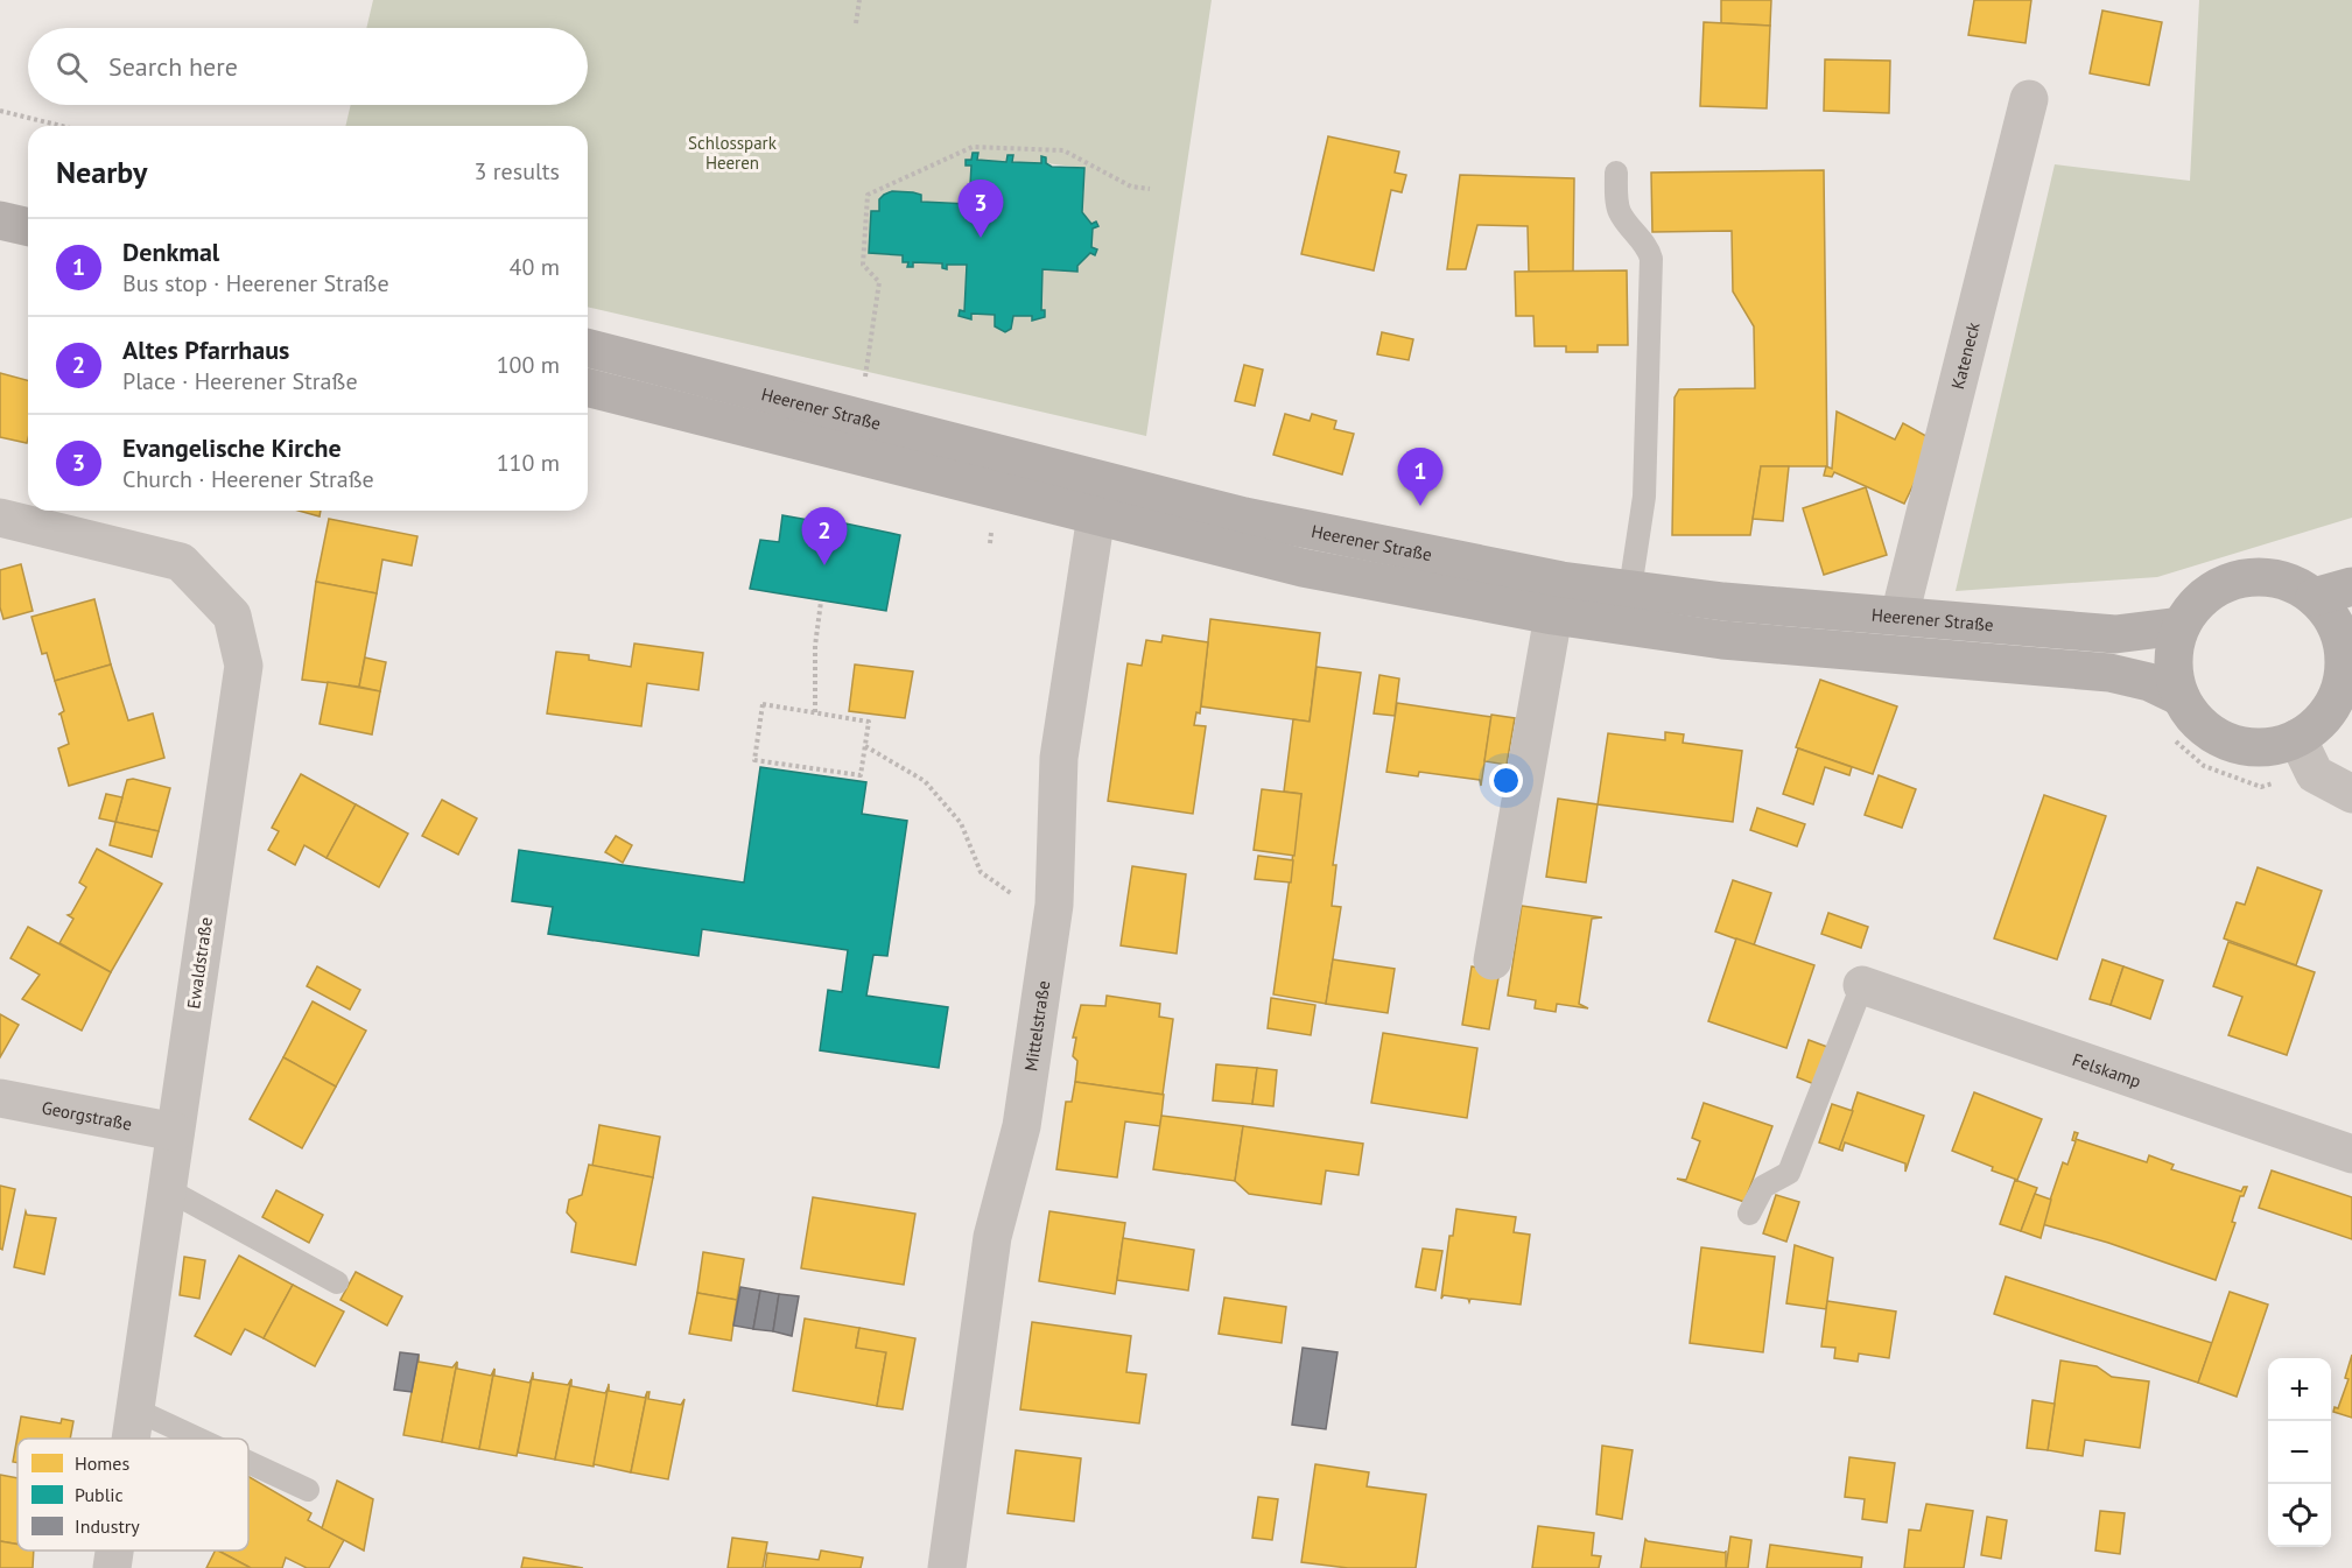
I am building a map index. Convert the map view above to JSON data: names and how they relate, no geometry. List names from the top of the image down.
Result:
{
  "streets": {
    "main road": ["Heerener Straße"],
    "street": [
      "Kateneck",
      "Ewaldstraße",
      "Mittelstraße",
      "Felskamp",
      "Georgstraße"
    ]
  },
  "crossings": [
    ["Kateneck", "Heerener Straße"],
    ["Heerener Straße", "Mittelstraße"],
    ["Ewaldstraße", "Georgstraße"]
  ],
  "parks": ["Schlosspark Heeren"],
  "legend": ["Homes", "Public", "Industry"],
  "page": {
    "search": "Search here",
    "heading": ["Nearby", "3 results"],
    "pins": ["3", "1", "2"],
    "list": [
      {
        "mark": "1",
        "name": "Denkmal",
        "note": "Bus stop · Heerener Straße",
        "value": "40 m"
      },
      {
        "mark": "2",
        "name": "Altes Pfarrhaus",
        "note": "Place · Heerener Straße",
        "value": "100 m"
      },
      {
        "mark": "3",
        "name": "Evangelische Kirche",
        "note": "Church · Heerener Straße",
        "value": "110 m"
      }
    ],
    "map_buttons": ["+", "−"]
  }
}
